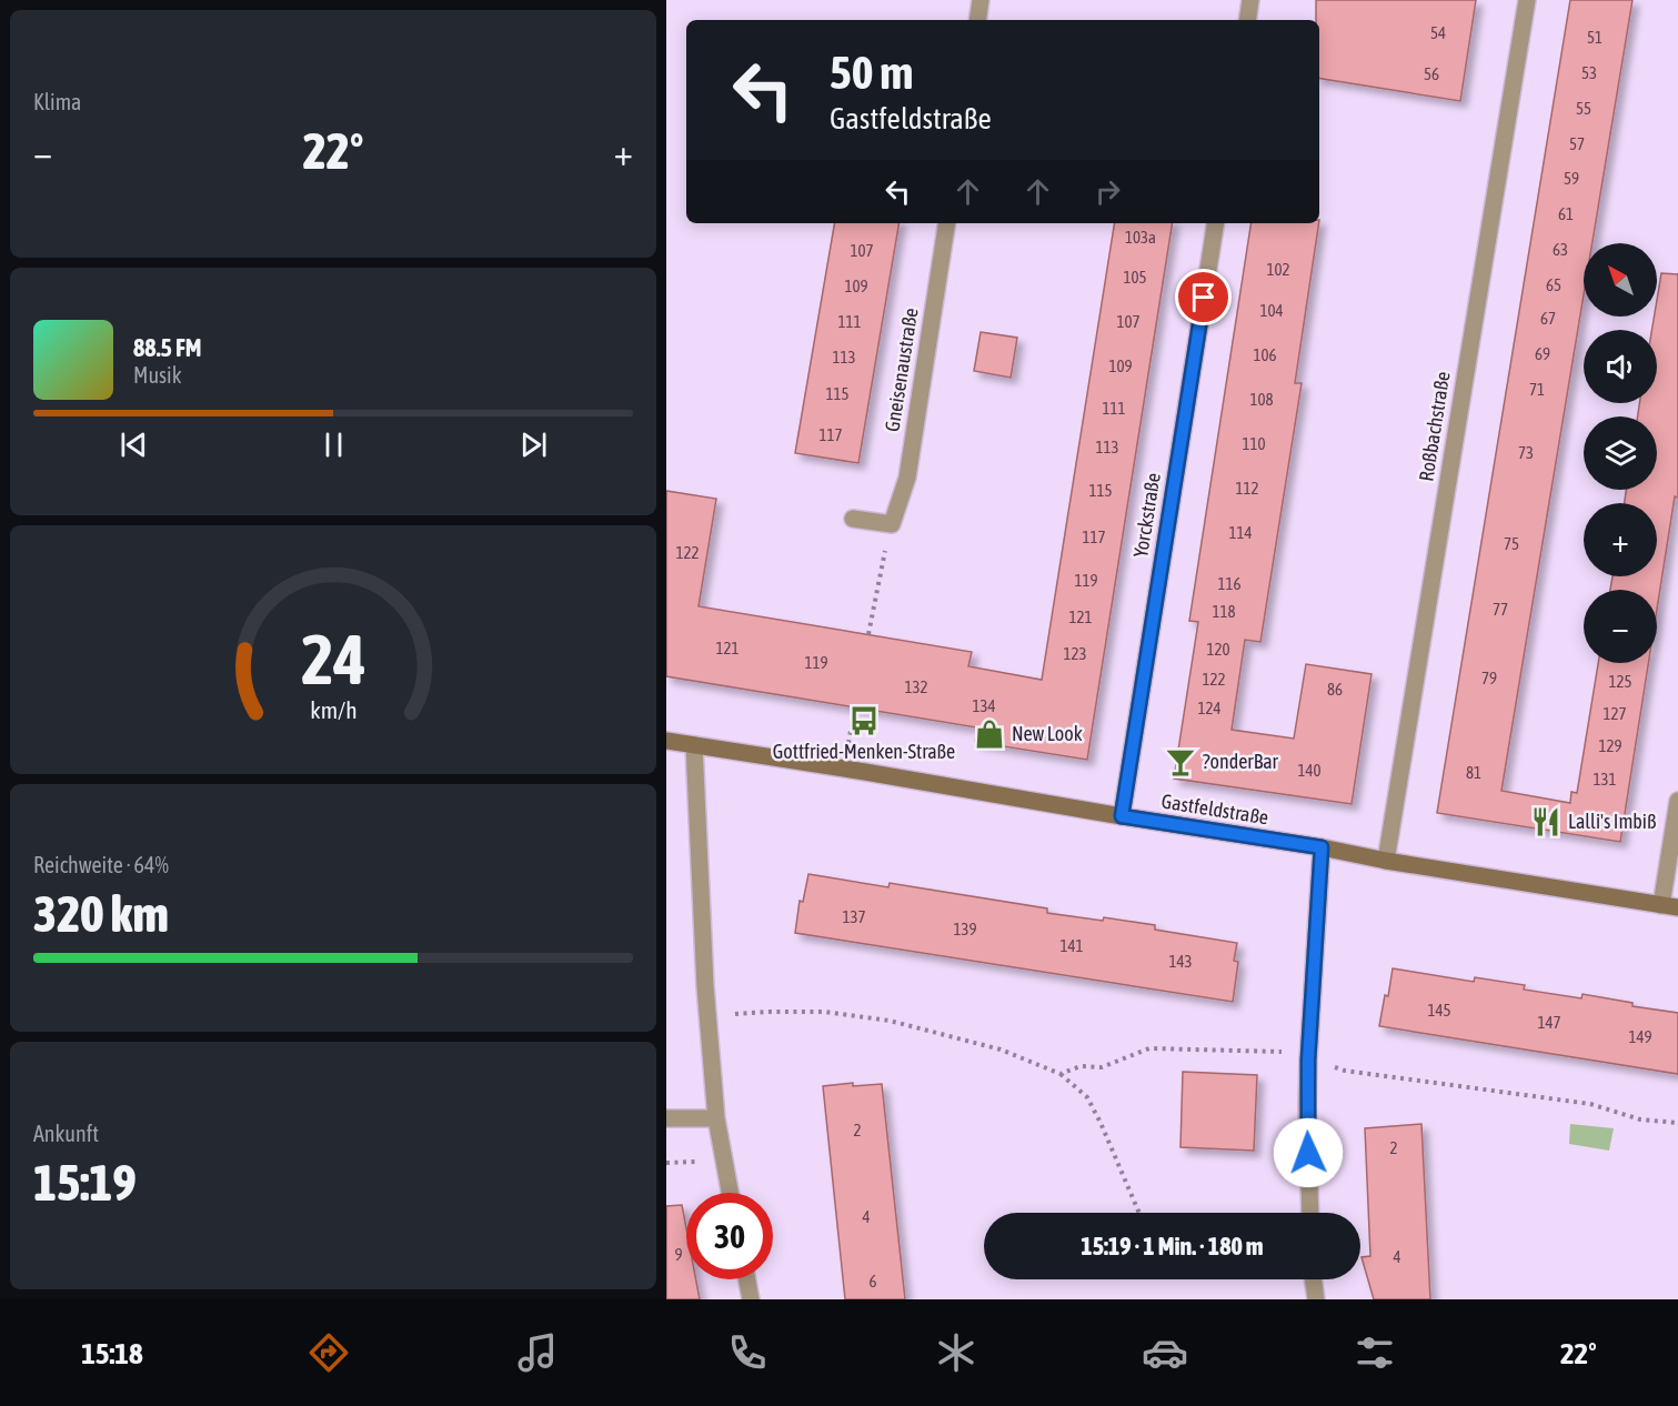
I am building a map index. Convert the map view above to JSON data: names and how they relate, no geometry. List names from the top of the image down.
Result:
{
  "streets": {
    "street": [
      "Gneisenaustraße",
      "Roßbachstraße",
      "Yorckstraße",
      "Gastfeldstraße"
    ]
  },
  "crossings": [
    ["Roßbachstraße", "Gastfeldstraße"],
    ["Yorckstraße", "Gastfeldstraße"]
  ],
  "places": {
    "bus stop": ["Gottfried-Menken-Straße"],
    "shop": ["New Look"],
    "bar": ["?onderBar"],
    "restaurant": ["Lalli's Imbiß"]
  },
  "house_numbers": [
    "54",
    "51",
    "53",
    "56",
    "55",
    "57",
    "59",
    "61",
    "103a",
    "63",
    "107",
    "102",
    "105",
    "65",
    "109",
    "104",
    "67",
    "111",
    "107",
    "69",
    "106",
    "113",
    "109",
    "71",
    "115",
    "108",
    "111",
    "117",
    "110",
    "113",
    "73",
    "112",
    "115",
    "114",
    "117",
    "75",
    "122",
    "119",
    "116",
    "77",
    "118",
    "121",
    "121",
    "120",
    "123",
    "119",
    "79",
    "122",
    "125",
    "132",
    "86",
    "134",
    "124",
    "127",
    "129",
    "140",
    "81",
    "131",
    "137",
    "139",
    "141",
    "143",
    "145",
    "147",
    "149",
    "2",
    "2",
    "4",
    "9",
    "4",
    "6"
  ],
  "north": "top left",
  "page": {
    "tile": [
      "Klima",
      ["Reichweite · 64%", "320 km"],
      ["Ankunft", "15:19"]
    ],
    "turn": ["50 m", "Gastfeldstraße"],
    "heat": ["−", "22°", "+"],
    "map_buttons": ["+", "−"],
    "song": ["88.5 FM", "Musik"],
    "limit": "30",
    "trip": "15:19 · 1 Min. · 180 m",
    "tabs": ["15:18", "22°"],
    "gauge": ["24", "km/h"]
  }
}
